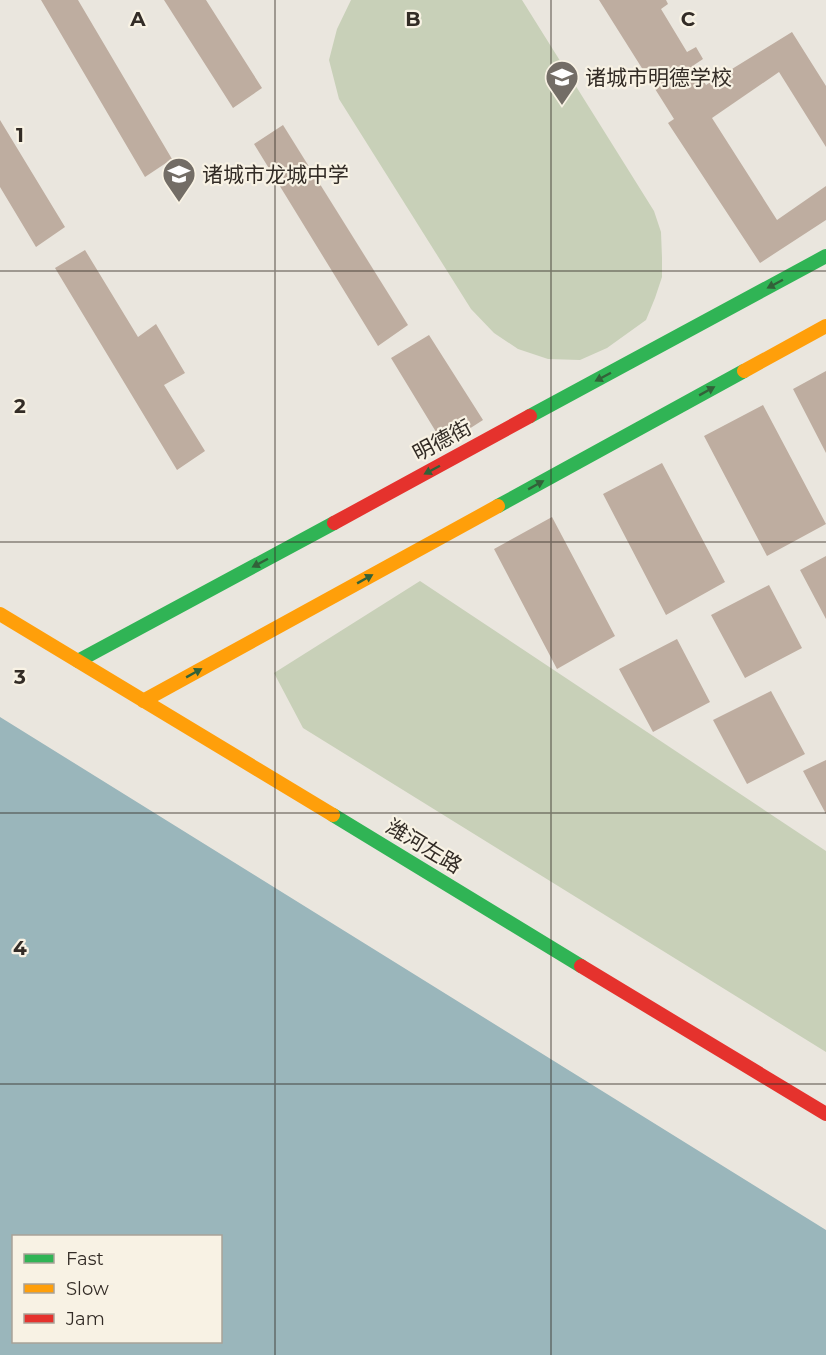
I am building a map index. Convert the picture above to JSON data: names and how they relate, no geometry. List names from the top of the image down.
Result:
{
  "streets": {
    "street": ["明德街", "潍河左路"]
  },
  "crossings": [
    ["明德街", "潍河左路"]
  ],
  "places": {
    "school or university": ["诸城市明德学校", "诸城市龙城中学"]
  },
  "legend": ["Fast", "Slow", "Jam"],
  "grid": {
    "columns": ["A", "B", "C"],
    "rows": [
      "1",
      "2",
      "3",
      "4"
    ]
  }
}
